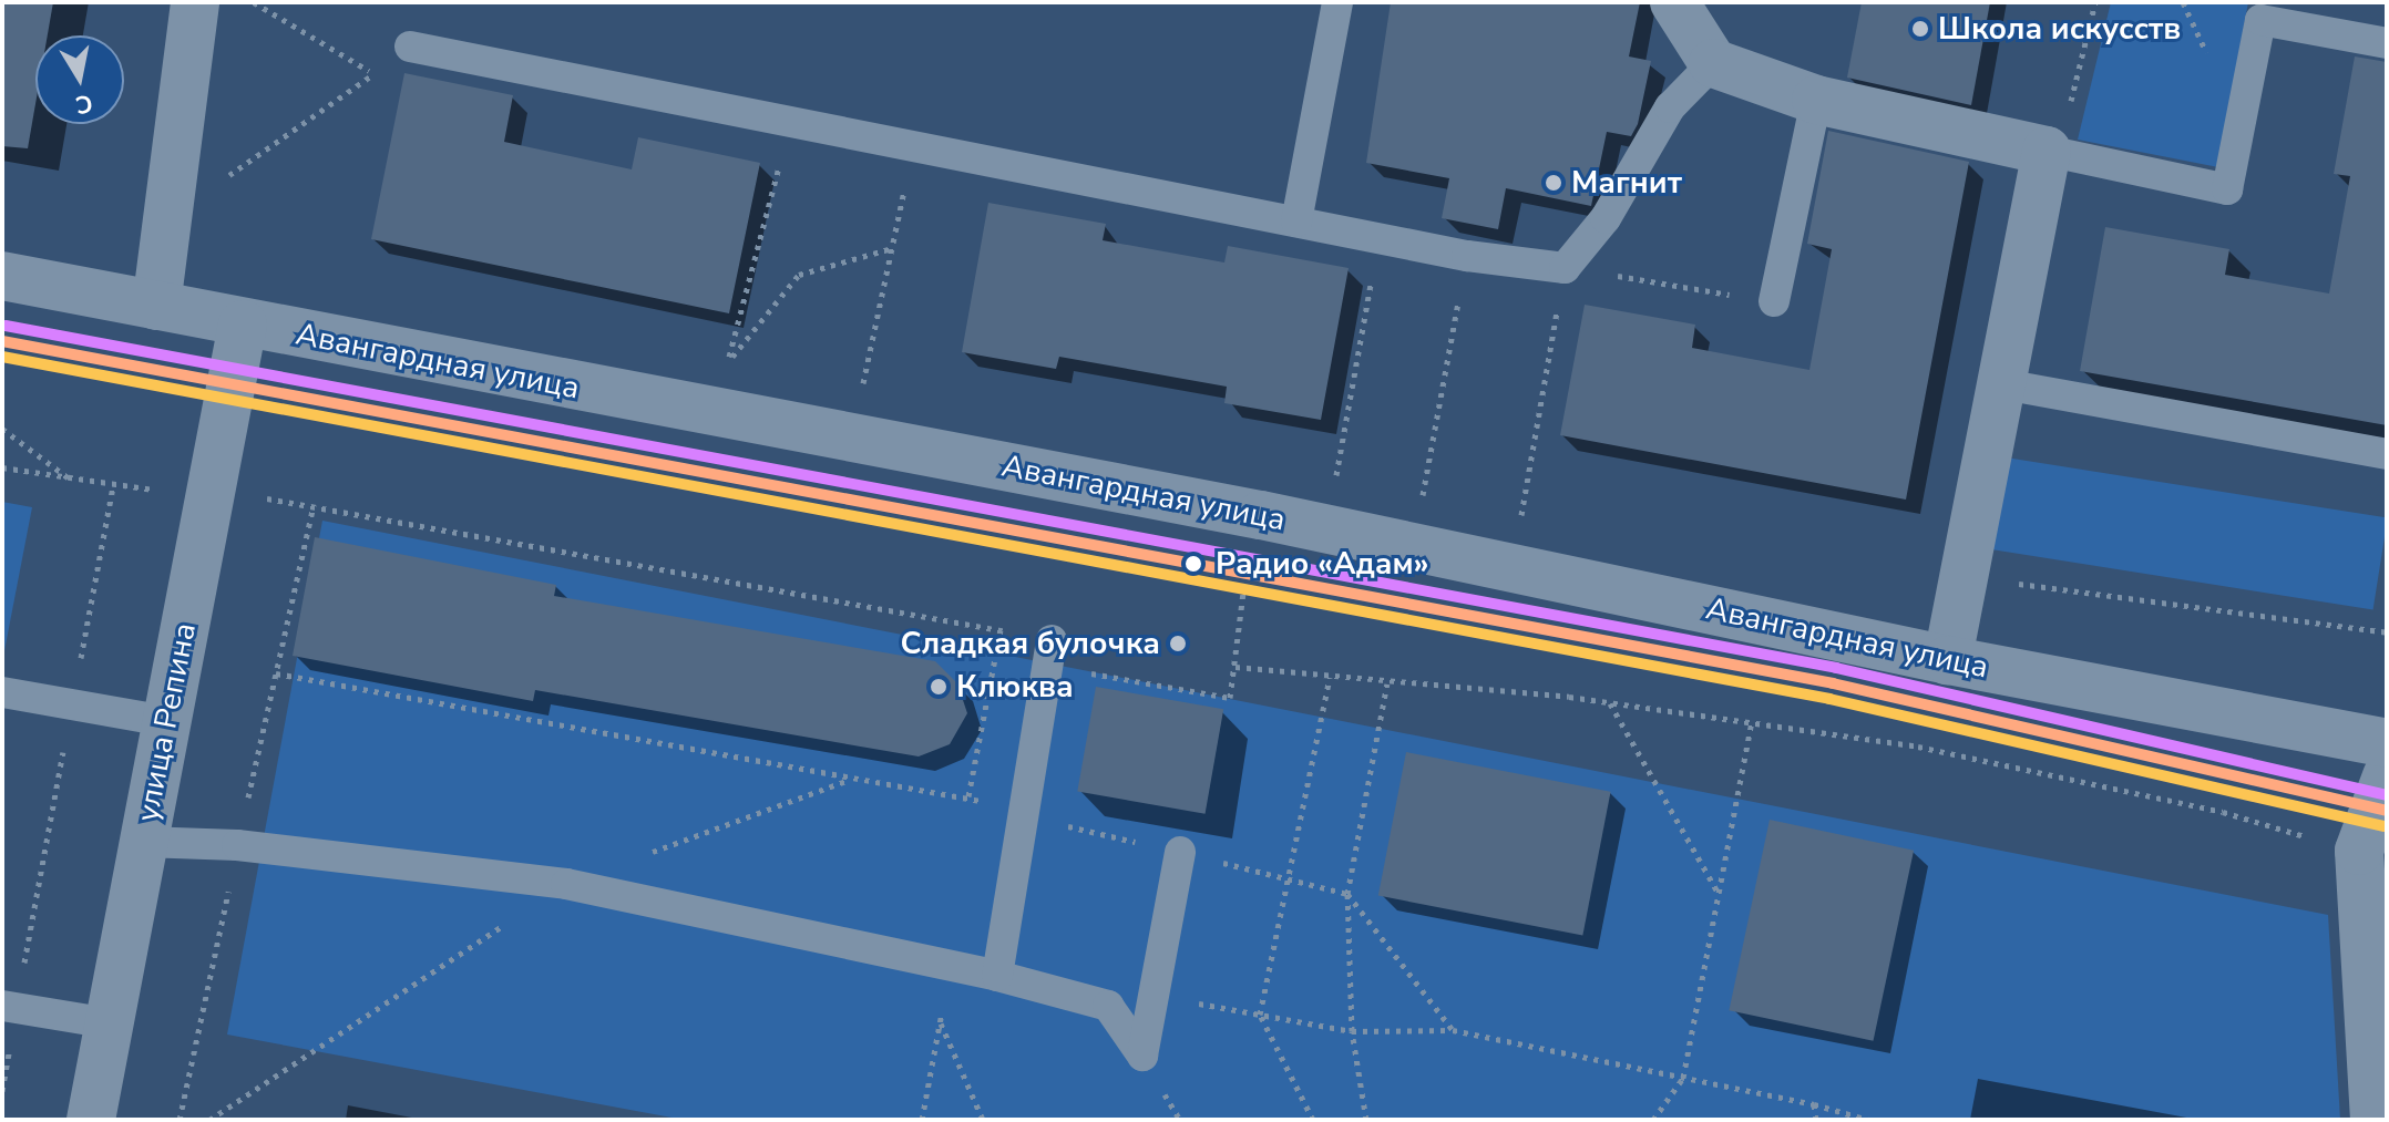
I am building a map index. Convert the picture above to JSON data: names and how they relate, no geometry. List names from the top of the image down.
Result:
{
  "streets": {
    "street": ["Авангардная улица", "улица Репина"]
  },
  "crossings": [
    ["Авангардная улица", "улица Репина"]
  ],
  "places": [
    "Школа искусств",
    "Магнит",
    "Радио «Адам»",
    "Сладкая булочка",
    "Клюква"
  ],
  "north": "bottom"
}
